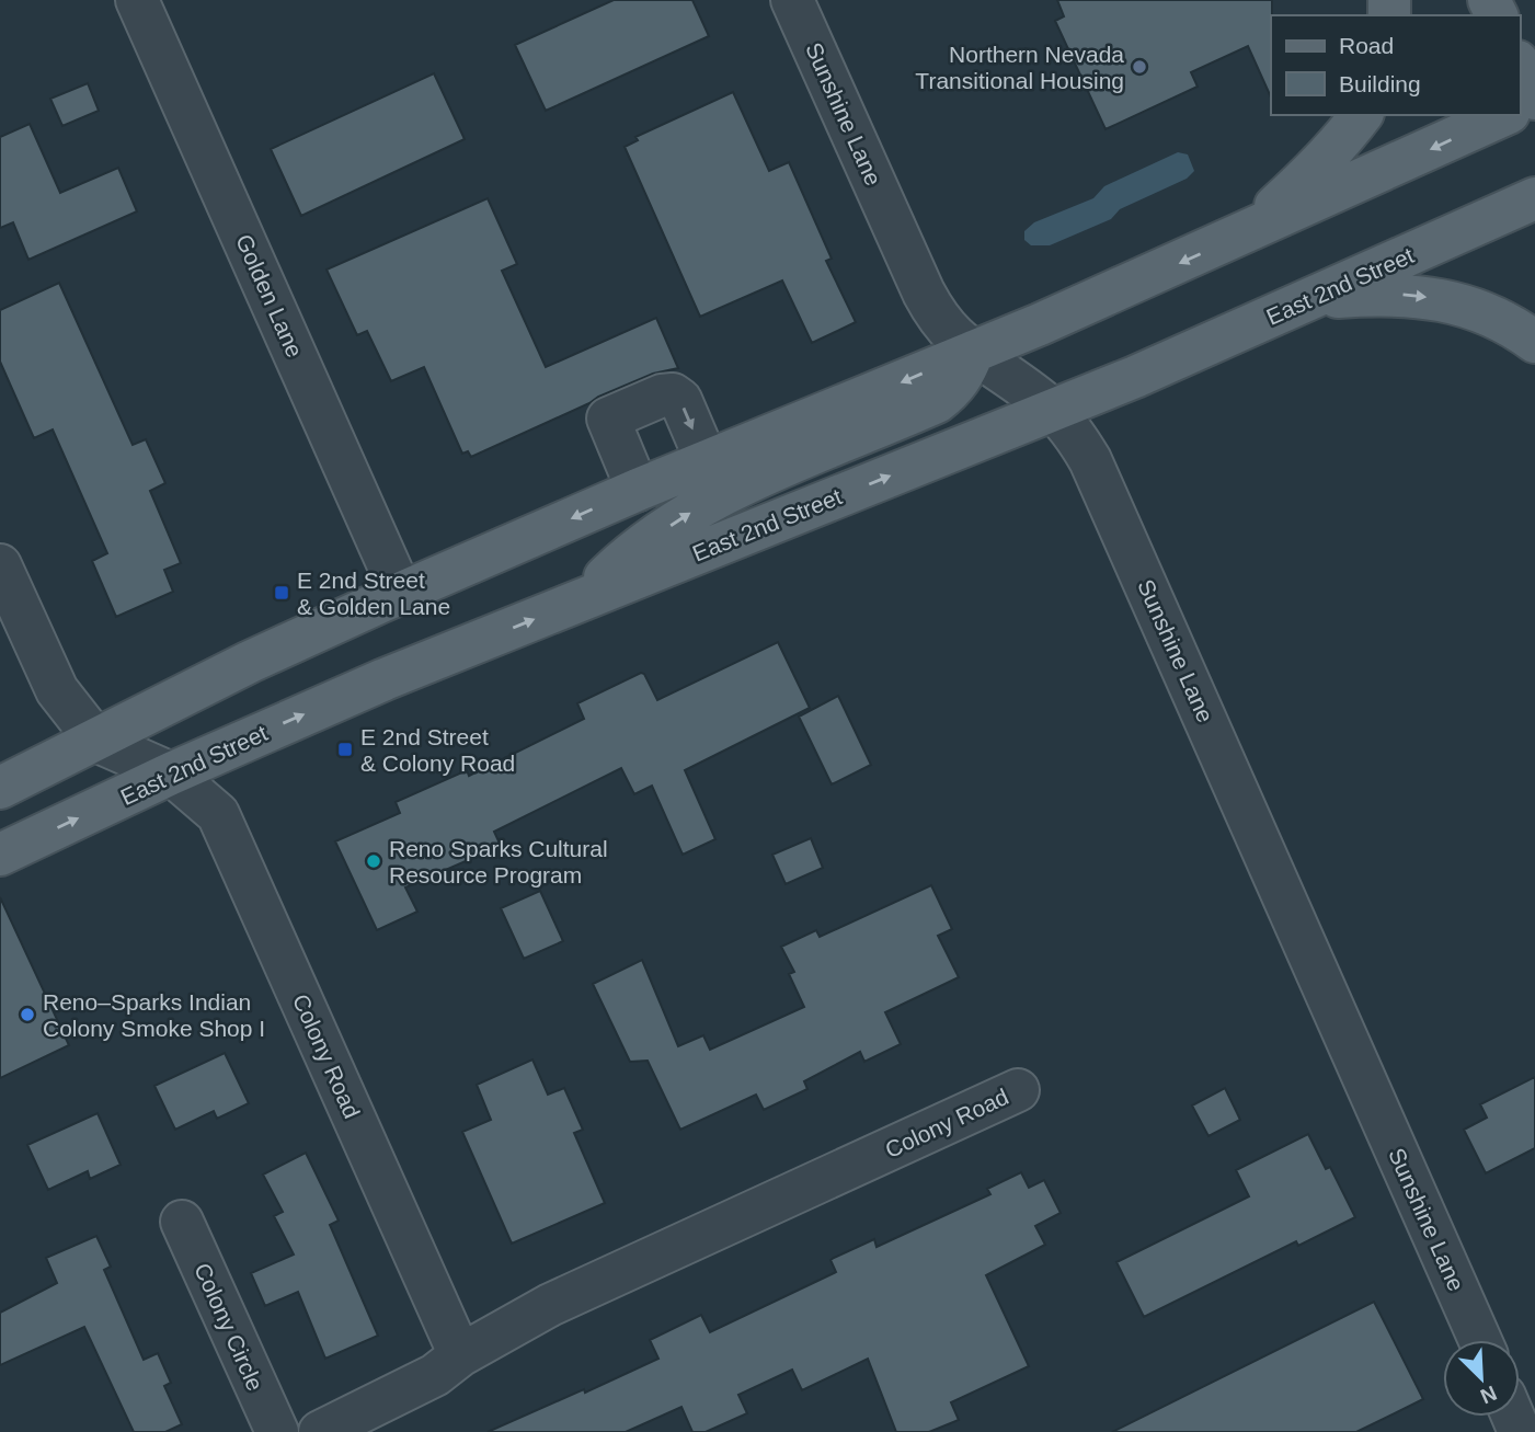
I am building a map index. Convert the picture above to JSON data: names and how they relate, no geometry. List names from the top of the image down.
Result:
{
  "streets": {
    "main road": ["East 2nd Street"],
    "street": [
      "Sunshine Lane",
      "Golden Lane",
      "Colony Road",
      "Colony Circle"
    ]
  },
  "crossings": [
    ["Sunshine Lane", "East 2nd Street"],
    ["East 2nd Street", "Colony Road"]
  ],
  "places": {
    "other": ["Northern Nevada Transitional Housing", "Reno Sparks Cultural Resource Program", "Reno–Sparks Indian Colony Smoke Shop I"],
    "transit": ["E 2nd Street & Golden Lane", "E 2nd Street & Colony Road"]
  },
  "legend": ["Road", "Building"],
  "north": "bottom right"
}
